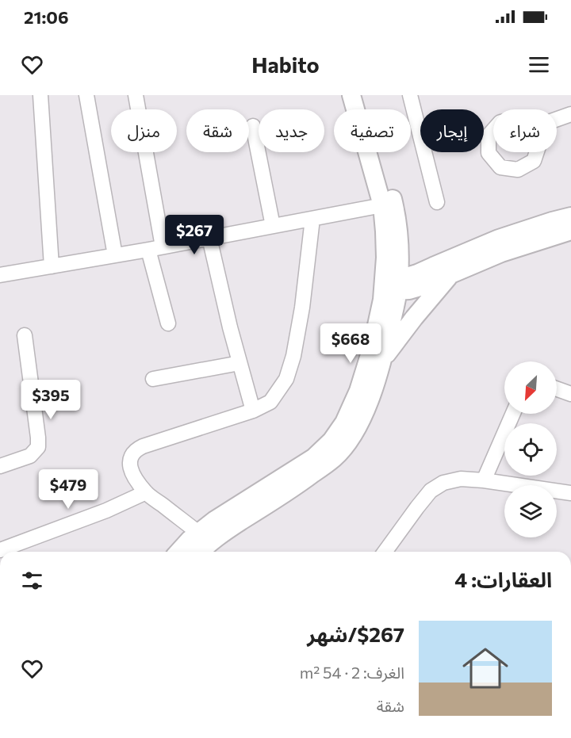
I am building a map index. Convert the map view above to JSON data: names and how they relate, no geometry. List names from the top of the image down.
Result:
{
  "north": "bottom left",
  "page": {
    "status": "21:06",
    "header": "Habito",
    "chip": [
      "شراء",
      "إيجار",
      "تصفية",
      "جديد",
      "شقة",
      "منزل"
    ],
    "price": [
      "$267",
      "$668",
      "$395",
      "$479"
    ],
    "heading": "العقارات: 4",
    "list": [
      {
        "name": "$267/شهر",
        "note": "الغرف: 2 · 54 m² · شقة"
      }
    ]
  }
}
